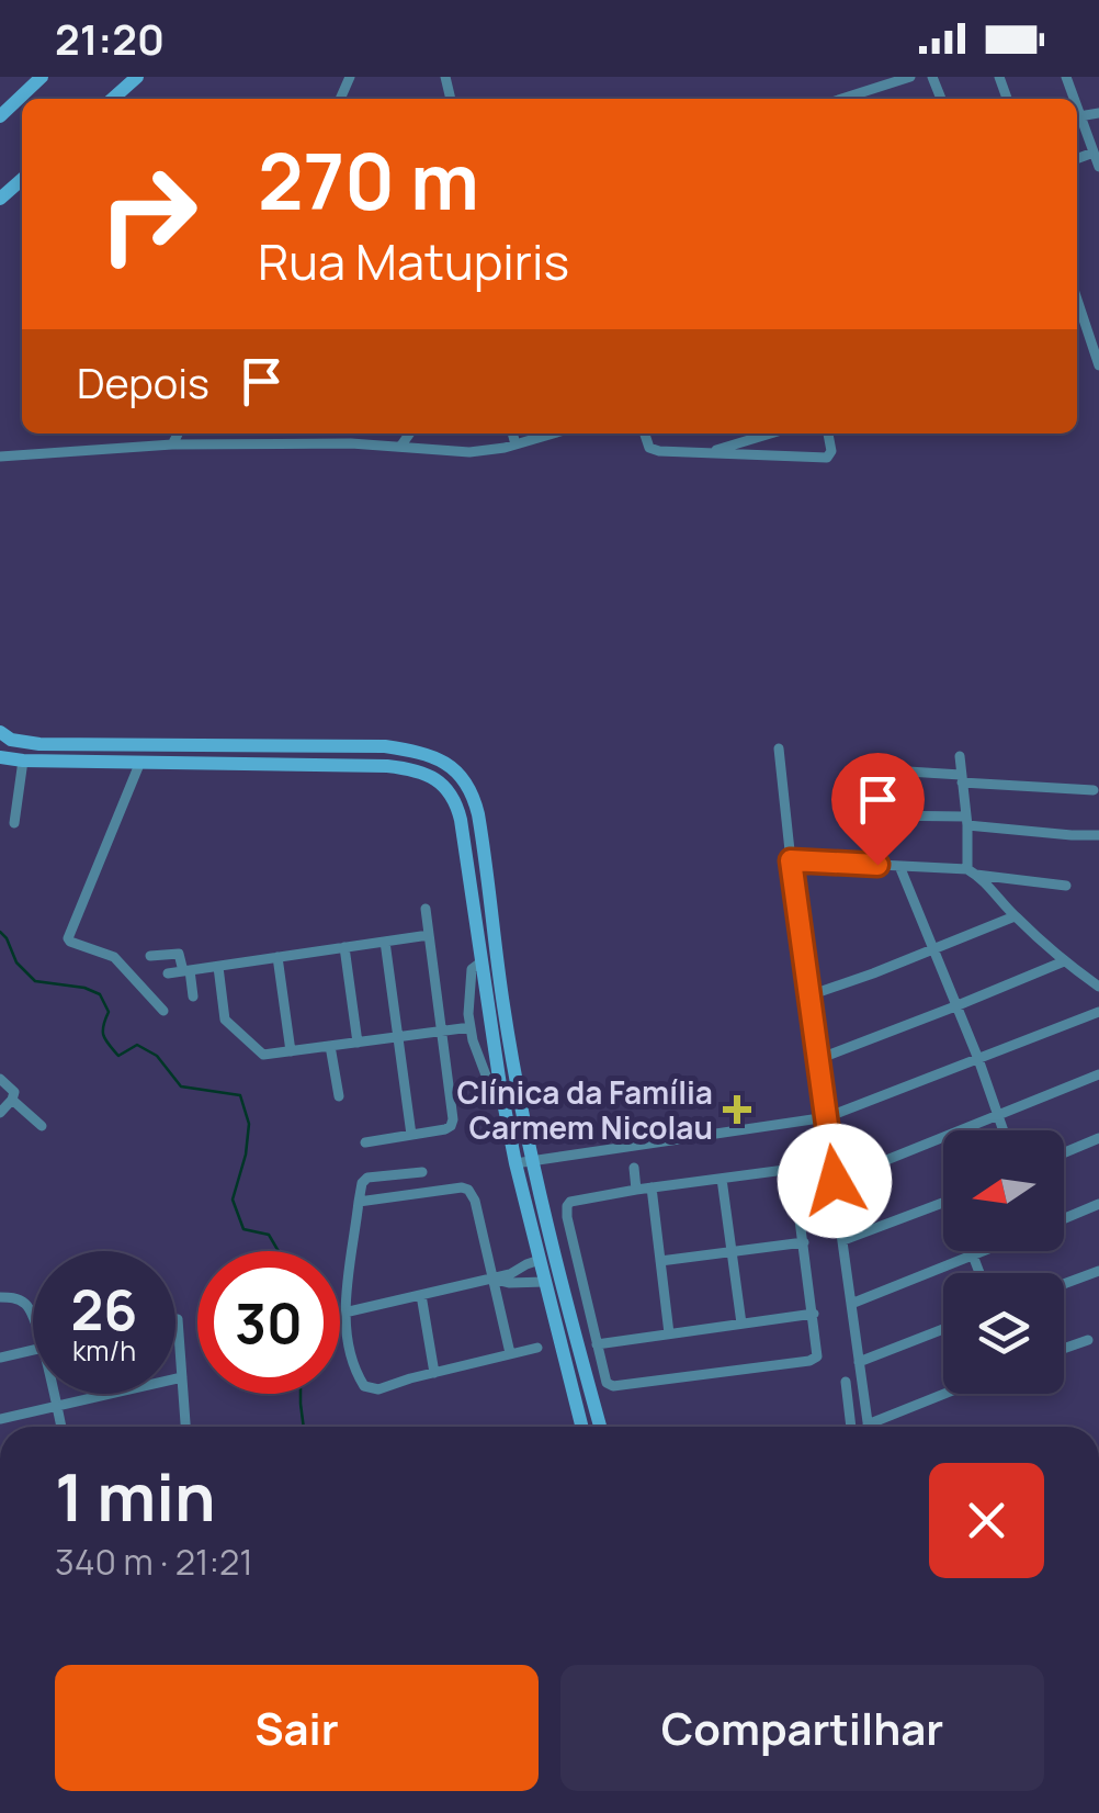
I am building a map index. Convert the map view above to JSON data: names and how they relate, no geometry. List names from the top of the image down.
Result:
{
  "places": {
    "health": ["Clínica da Família Carmem Nicolau"]
  },
  "north": "left",
  "page": {
    "status": "21:20",
    "turn": ["270 m", "Rua Matupiris"],
    "then": "Depois",
    "speed": "26 km/h",
    "limit": "30",
    "heading": ["1 min", "340 m · 21:21"],
    "buttons": ["Sair", "Compartilhar"]
  }
}
